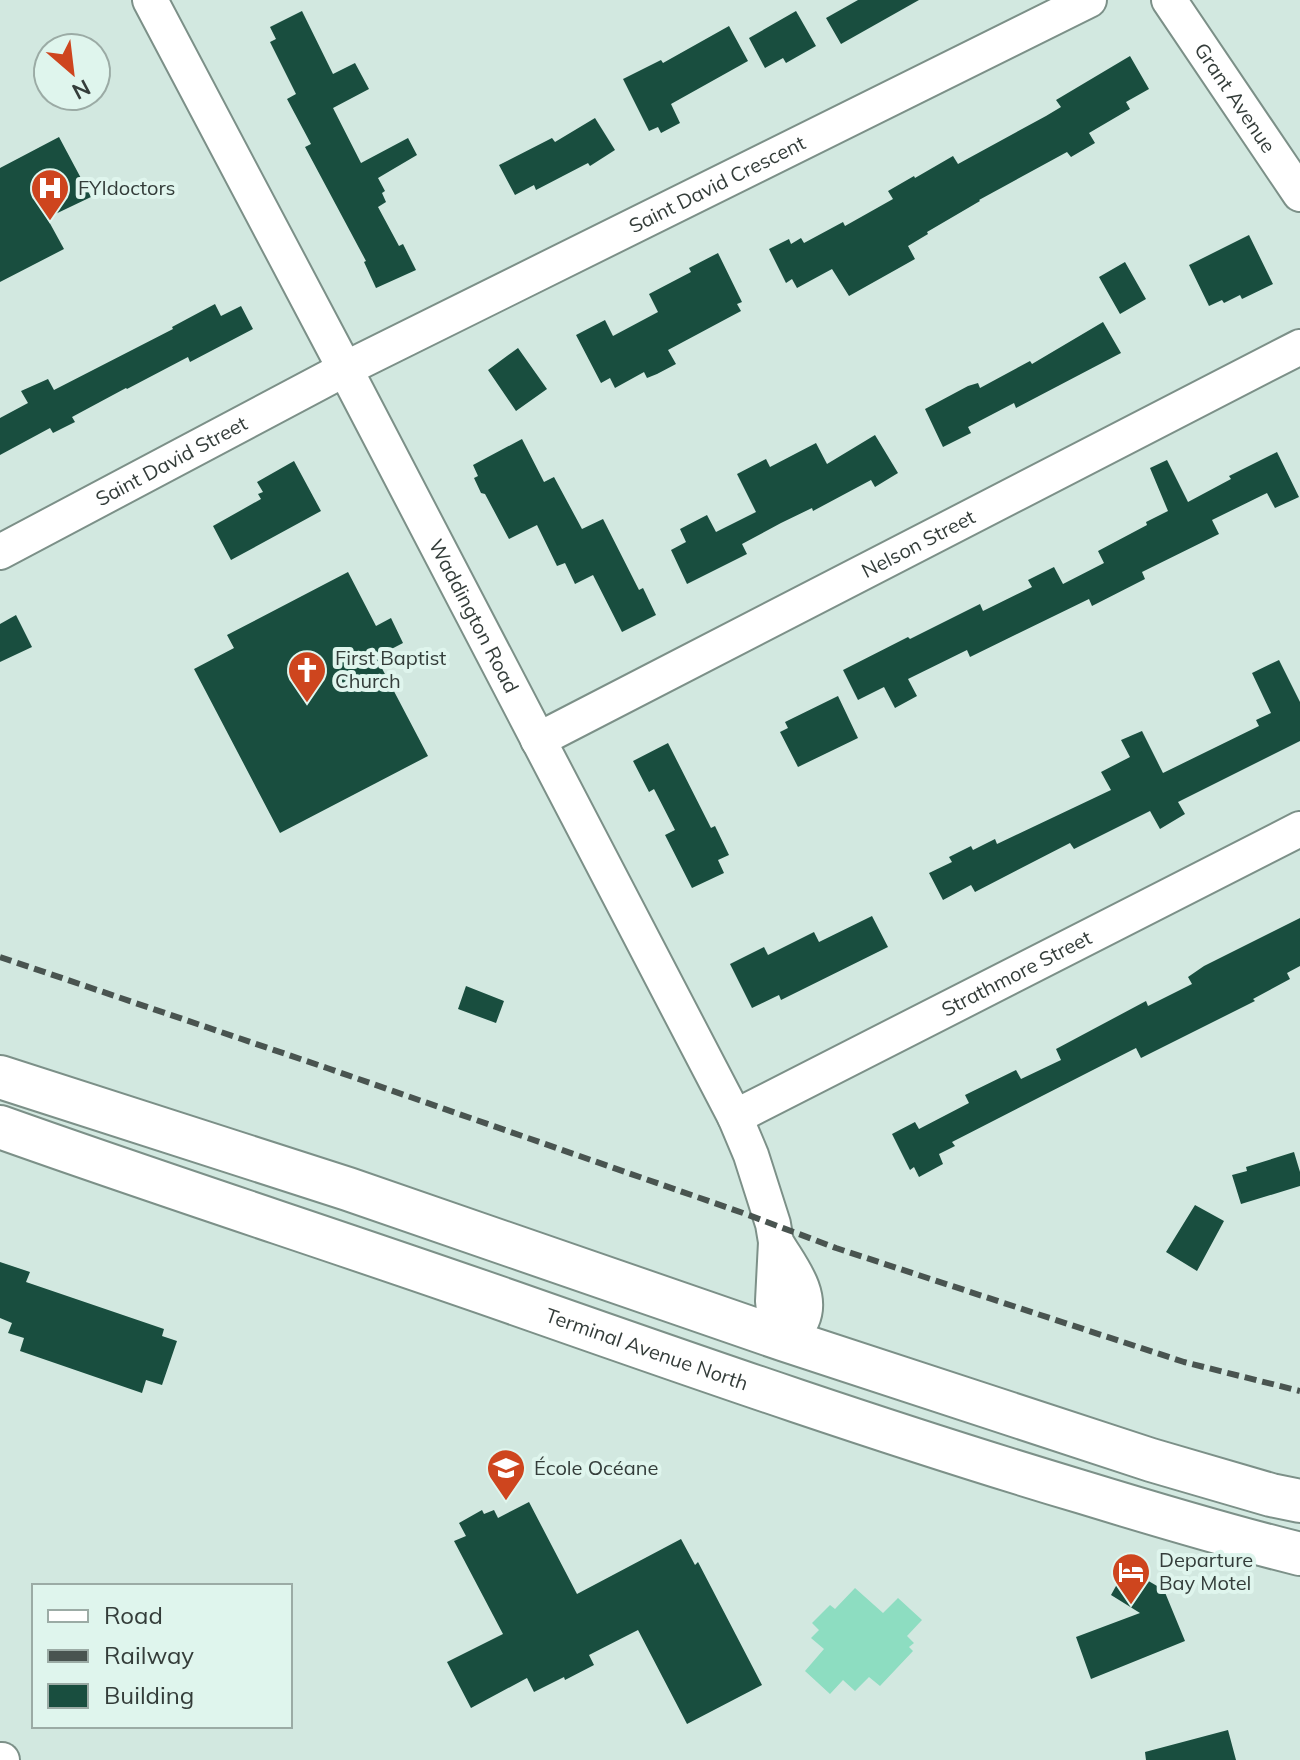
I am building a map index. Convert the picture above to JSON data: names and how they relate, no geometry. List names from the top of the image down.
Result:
{
  "streets": {
    "main road": ["Terminal Avenue North"],
    "street": [
      "Grant Avenue",
      "Saint David Crescent",
      "Saint David Street",
      "Nelson Street",
      "Waddington Road",
      "Strathmore Street"
    ]
  },
  "crossings": [
    ["Saint David Crescent", "Saint David Street"],
    ["Saint David Crescent", "Waddington Road"],
    ["Saint David Street", "Waddington Road"],
    ["Nelson Street", "Waddington Road"],
    ["Waddington Road", "Strathmore Street"]
  ],
  "places": {
    "hospital": ["FYIdoctors"],
    "church": ["First Baptist Church"],
    "school or university": ["École Océane"],
    "hotel": ["Departure Bay Motel"]
  },
  "legend": ["Road", "Railway", "Building"],
  "north": "bottom right"
}
